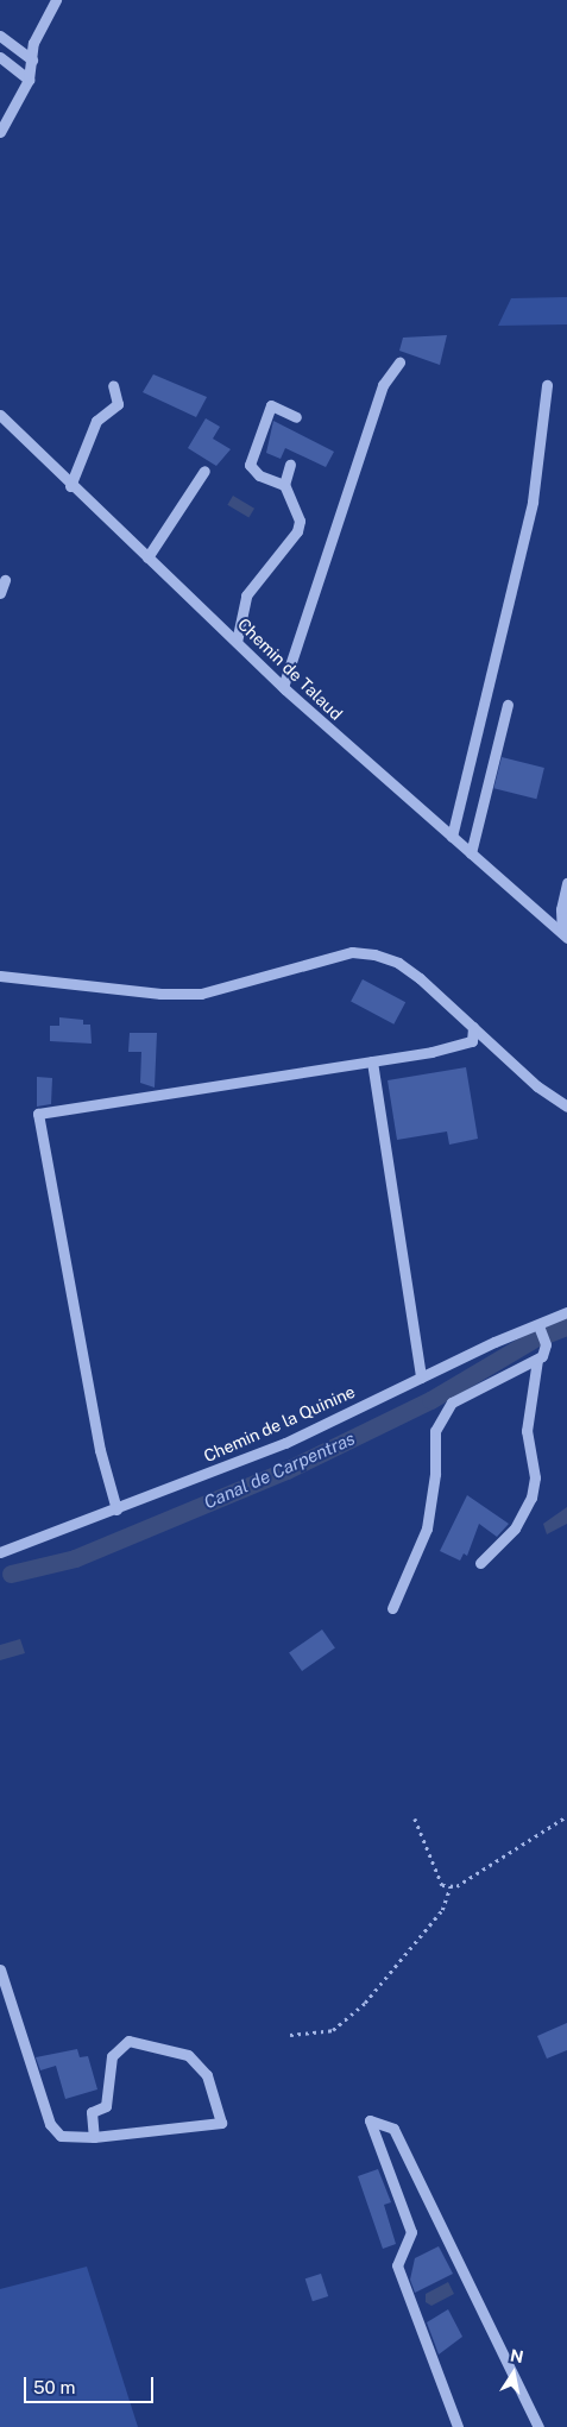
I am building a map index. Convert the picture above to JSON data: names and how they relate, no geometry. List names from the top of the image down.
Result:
{
  "streets": {
    "street": ["Chemin de Talaud", "Chemin de la Quinine"]
  },
  "water": ["Canal de Carpentras"],
  "scale_bar": "50 m",
  "north": "top"
}
